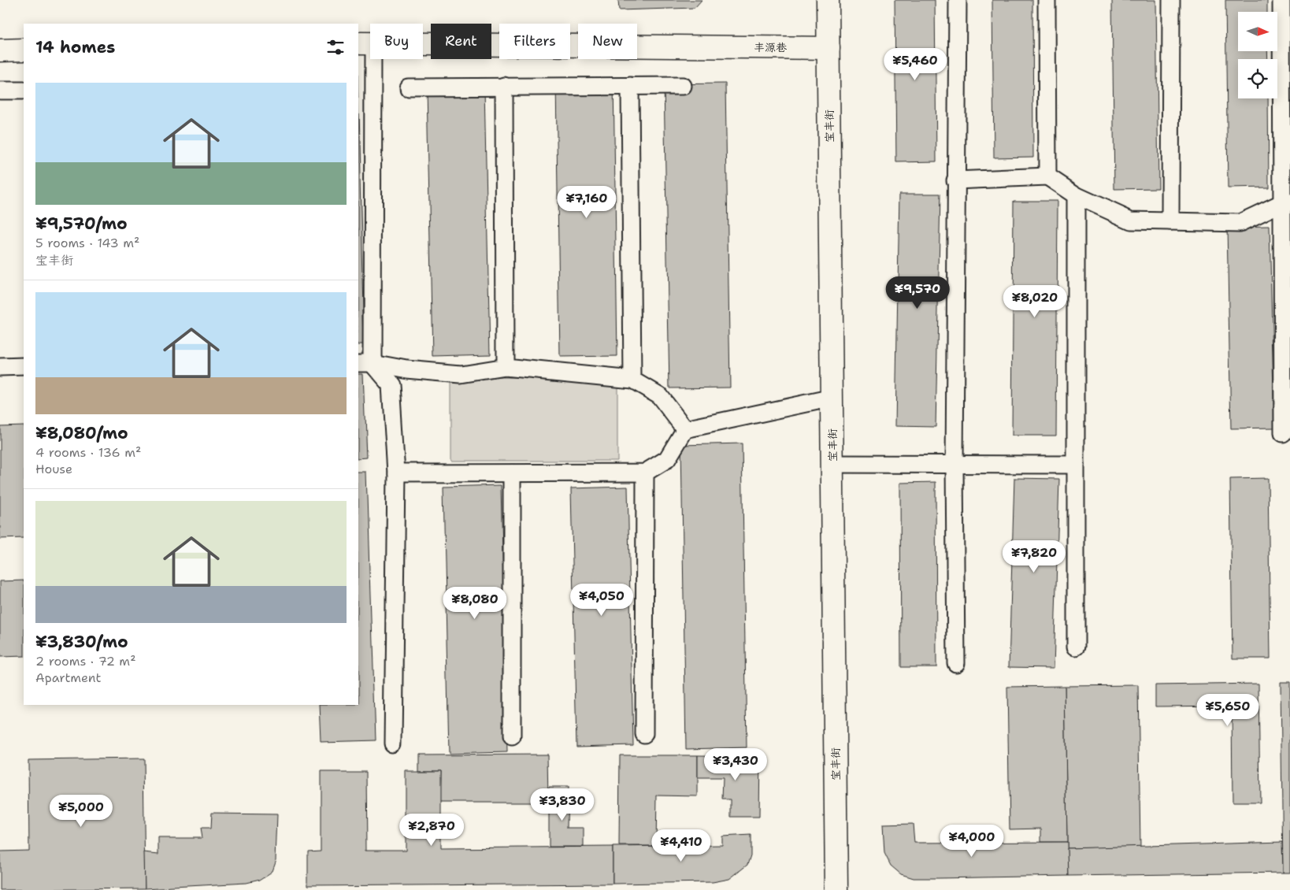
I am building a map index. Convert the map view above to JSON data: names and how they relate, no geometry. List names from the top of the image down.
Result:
{
  "streets": {
    "street": ["丰源巷", "宝丰街"]
  },
  "crossings": [
    ["丰源巷", "宝丰街"]
  ],
  "north": "right",
  "page": {
    "chip": [
      "Buy",
      "Rent",
      "Filters",
      "New"
    ],
    "heading": "14 homes",
    "price": [
      "¥5,460",
      "¥7,160",
      "¥9,570",
      "¥8,020",
      "¥7,820",
      "¥4,050",
      "¥8,080",
      "¥5,650",
      "¥3,430",
      "¥3,830",
      "¥5,000",
      "¥2,870",
      "¥4,000",
      "¥4,410"
    ],
    "list": [
      {
        "name": "¥9,570/mo",
        "note": "5 rooms · 143 m² · 宝丰街"
      },
      {
        "name": "¥8,080/mo",
        "note": "4 rooms · 136 m² · House"
      },
      {
        "name": "¥3,830/mo",
        "note": "2 rooms · 72 m² · Apartment"
      }
    ]
  }
}
